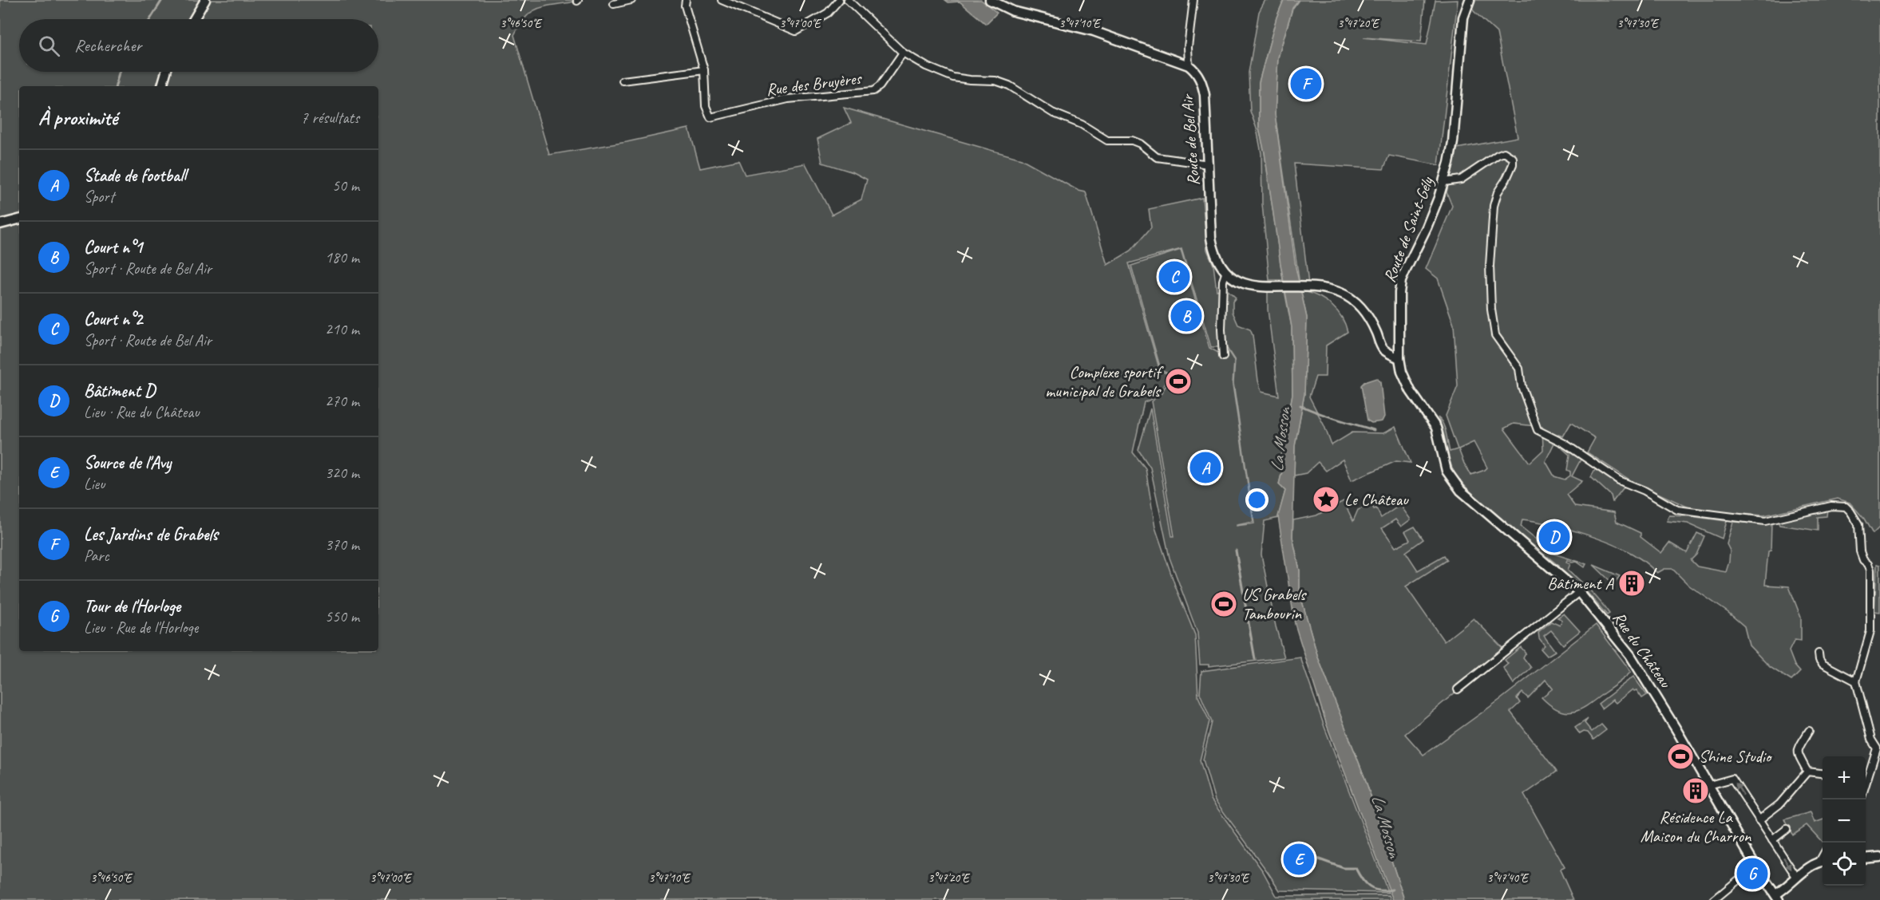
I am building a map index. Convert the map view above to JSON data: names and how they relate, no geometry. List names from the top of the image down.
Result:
{
  "streets": {
    "street": [
      "Rue des Bruyères",
      "Route de Bel Air",
      "Route de Saint-Gély",
      "Rue du Château"
    ]
  },
  "crossings": [
    ["Route de Saint-Gély", "Rue du Château"]
  ],
  "water": ["La Mosson"],
  "places": {
    "sports": ["Complexe sportif municipal de Grabels", "US Grabels Tambourin", "Shine Studio"],
    "place": ["Le Château"],
    "building": ["Bâtiment A", "Résidence La Maison du Charron"]
  },
  "page": {
    "search": "Rechercher",
    "pins": [
      "F",
      "C",
      "B",
      "A",
      "D",
      "E",
      "G"
    ],
    "heading": ["À proximité", "7 résultats"],
    "list": [
      {
        "mark": "A",
        "name": "Stade de football",
        "note": "Sport",
        "value": "50 m"
      },
      {
        "mark": "B",
        "name": "Court n°1",
        "note": "Sport · Route de Bel Air",
        "value": "180 m"
      },
      {
        "mark": "C",
        "name": "Court n°2",
        "note": "Sport · Route de Bel Air",
        "value": "210 m"
      },
      {
        "mark": "D",
        "name": "Bâtiment D",
        "note": "Lieu · Rue du Château",
        "value": "270 m"
      },
      {
        "mark": "E",
        "name": "Source de l'Avy",
        "note": "Lieu",
        "value": "320 m"
      },
      {
        "mark": "F",
        "name": "Les Jardins de Grabels",
        "note": "Parc",
        "value": "370 m"
      },
      {
        "mark": "G",
        "name": "Tour de l'Horloge",
        "note": "Lieu · Rue de l'Horloge",
        "value": "550 m"
      }
    ],
    "map_buttons": ["+", "−"]
  },
  "coordinates": [
    "3°46'50\"E",
    "3°47'00\"E",
    "3°47'10\"E",
    "3°47'20\"E",
    "3°47'30\"E",
    "3°47'40\"E"
  ]
}
